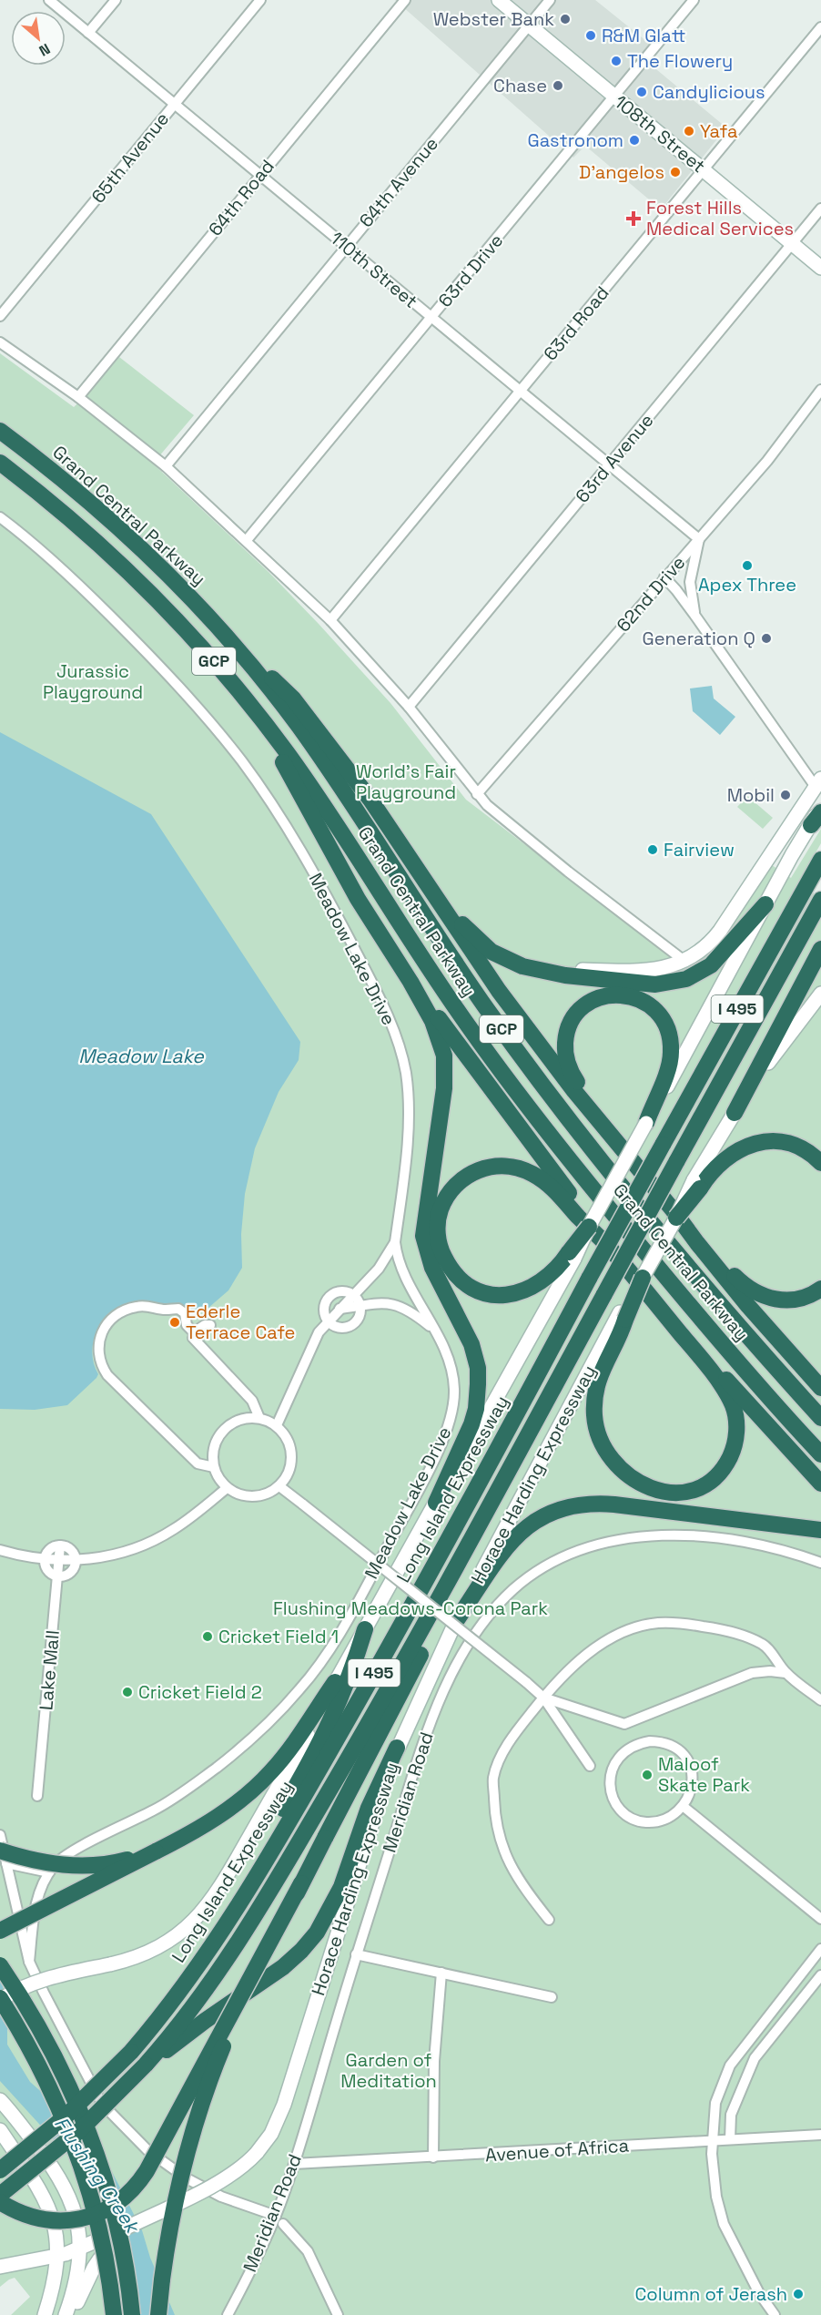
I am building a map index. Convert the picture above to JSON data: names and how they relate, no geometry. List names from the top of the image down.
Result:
{
  "streets": {
    "highway": [
      "Grand Central Parkway",
      "GCP",
      "I 495",
      "Long Island Expressway"
    ],
    "main road": ["108th Street", "Horace Harding Expressway"],
    "street": [
      "65th Avenue",
      "64th Avenue",
      "64th Road",
      "110th Street",
      "63rd Drive",
      "63rd Road",
      "63rd Avenue",
      "62nd Drive",
      "Meadow Lake Drive",
      "Lake Mall",
      "Meridian Road",
      "Avenue of Africa"
    ]
  },
  "crossings": [
    ["108th Street", "64th Avenue"],
    ["108th Street", "63rd Drive"],
    ["108th Street", "63rd Road"],
    ["108th Street", "63rd Avenue"],
    ["65th Avenue", "110th Street"],
    ["64th Avenue", "110th Street"],
    ["64th Road", "110th Street"],
    ["110th Street", "63rd Drive"],
    ["110th Street", "63rd Road"],
    ["110th Street", "63rd Avenue"],
    ["110th Street", "62nd Drive"],
    ["Meridian Road", "Avenue of Africa"]
  ],
  "water": ["Meadow Lake", "Flushing Creek"],
  "parks": [
    "Jurassic Playground",
    "World's Fair Playground",
    "Flushing Meadows-Corona Park",
    "Garden of Meditation"
  ],
  "places": {
    "other": [
      "Webster Bank",
      "R&M Glatt",
      "The Flowery",
      "Chase",
      "Candylicious",
      "Yafa",
      "Gastronom",
      "D'angelos",
      "Apex Three",
      "Generation Q",
      "Mobil",
      "Fairview",
      "Ederle Terrace Cafe",
      "Cricket Field 1",
      "Cricket Field 2",
      "Maloof Skate Park",
      "Column of Jerash"
    ],
    "health": ["Forest Hills Medical Services"]
  },
  "north": "bottom right"
}
